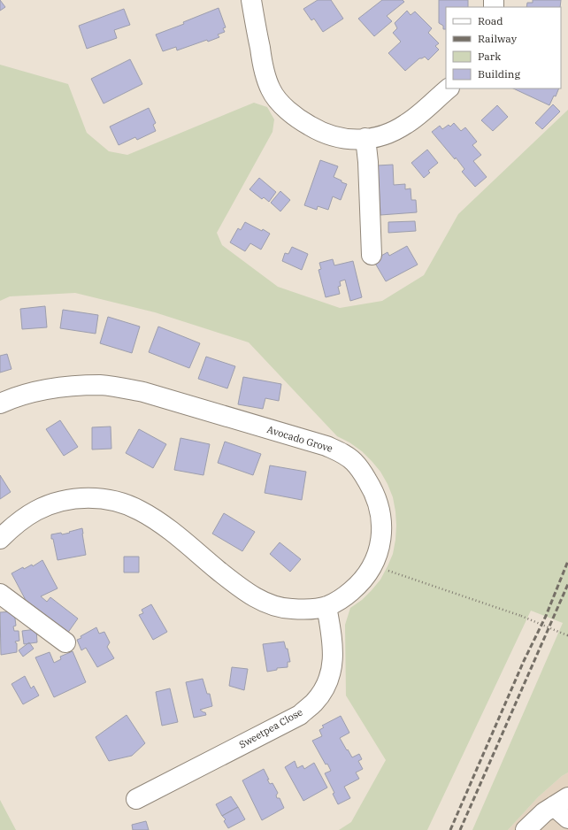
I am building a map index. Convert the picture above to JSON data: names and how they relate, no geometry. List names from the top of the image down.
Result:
{
  "streets": {
    "street": ["Avocado Grove", "Sweetpea Close"]
  },
  "crossings": [
    ["Avocado Grove", "Sweetpea Close"]
  ],
  "legend": [
    "Road",
    "Railway",
    "Park",
    "Building"
  ]
}
